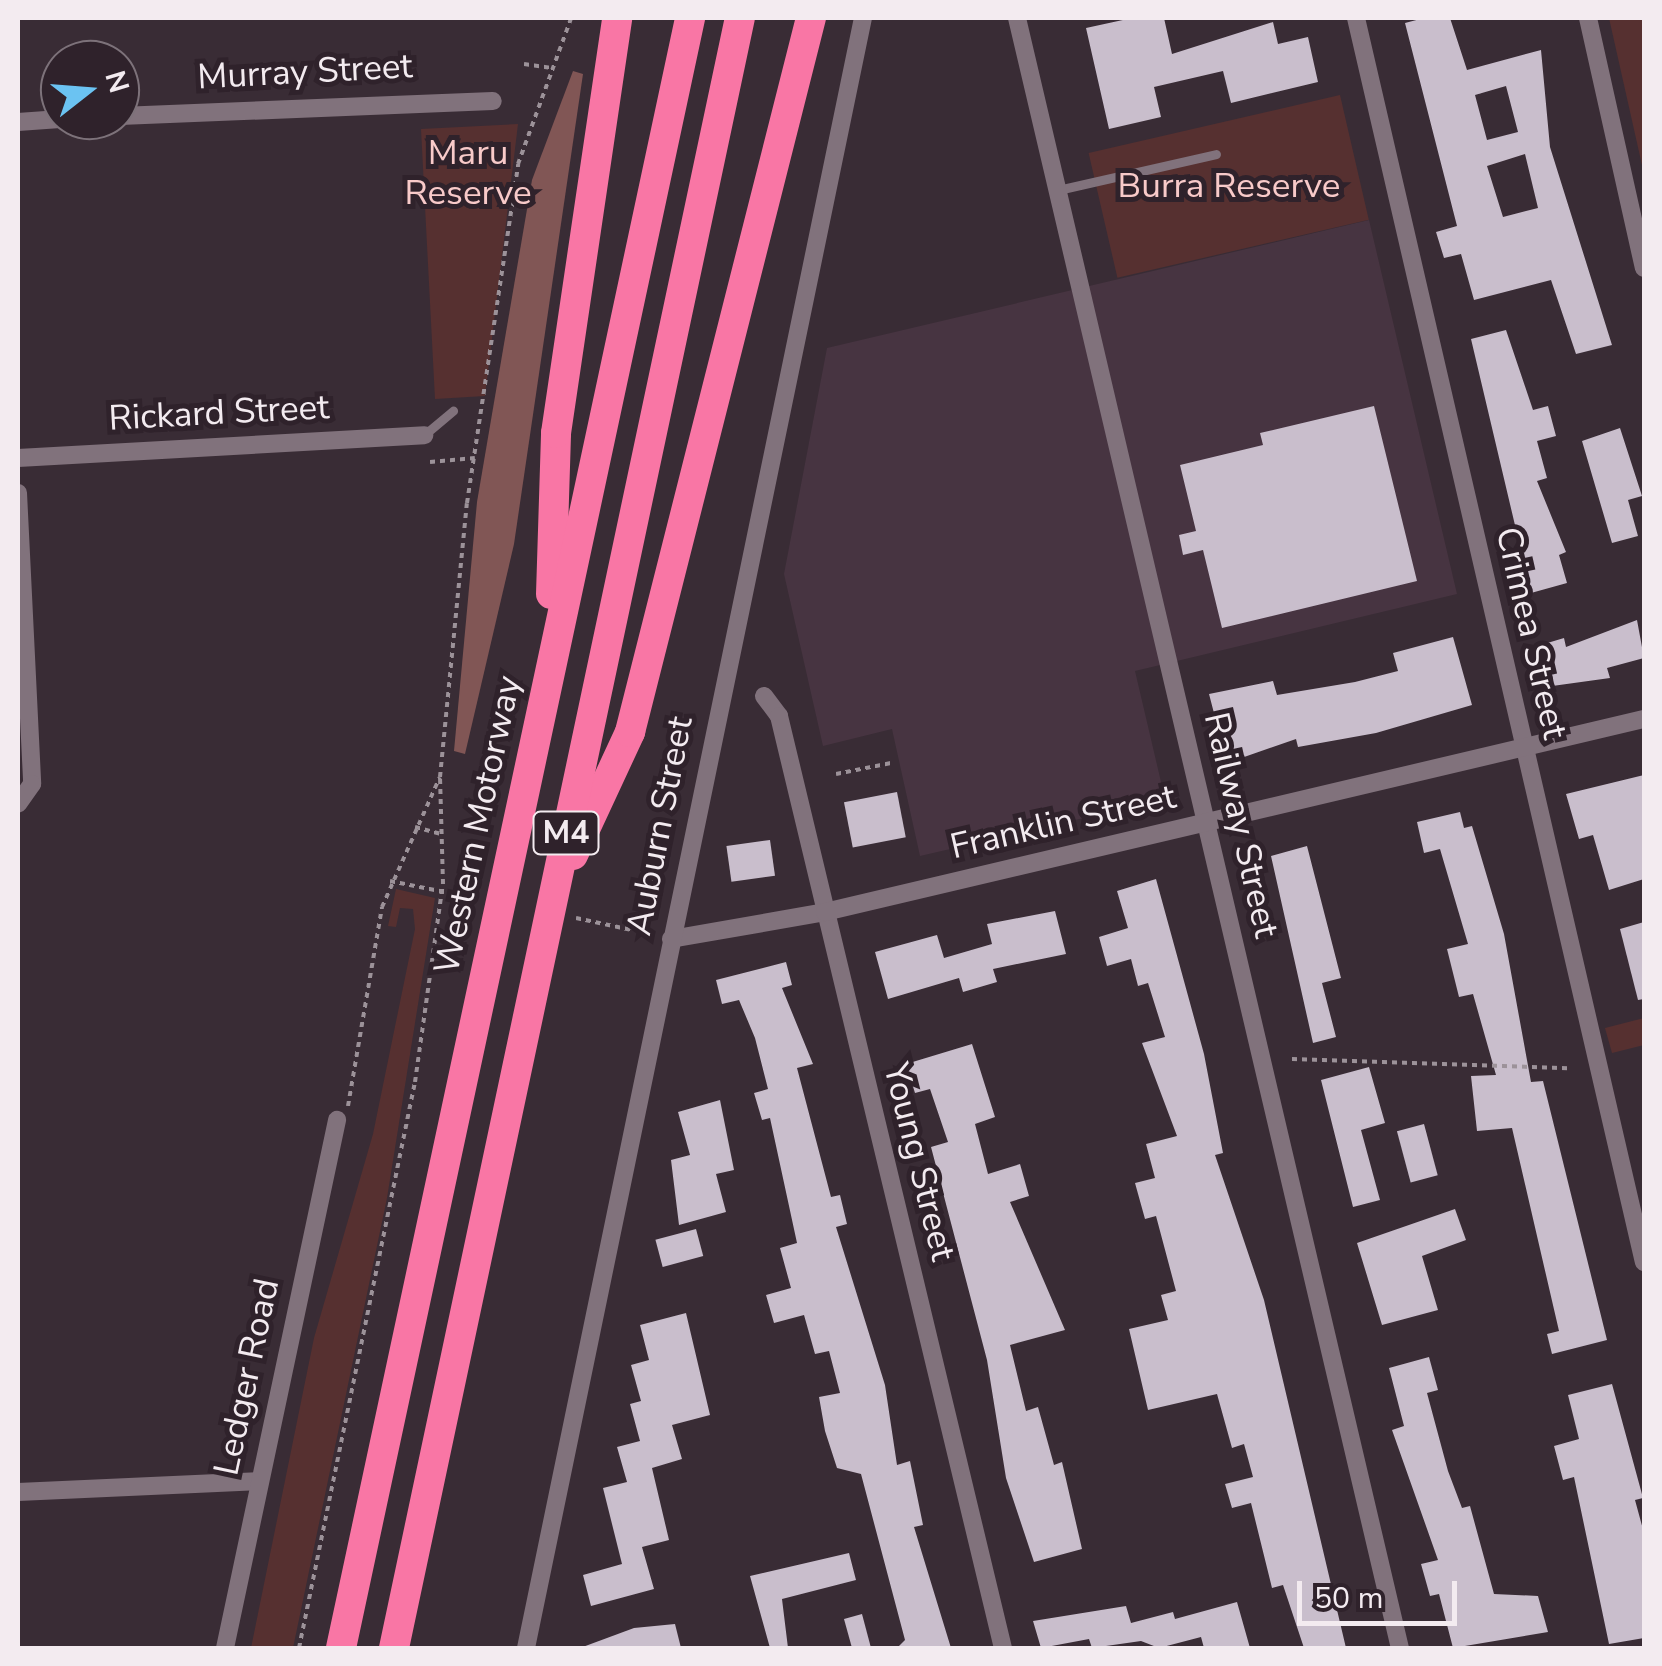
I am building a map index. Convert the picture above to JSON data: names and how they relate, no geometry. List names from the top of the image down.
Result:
{
  "streets": {
    "highway": ["Western Motorway", "M4"],
    "street": [
      "Murray Street",
      "Rickard Street",
      "Crimea Street",
      "Franklin Street",
      "Railway Street",
      "Auburn Street",
      "Young Street",
      "Ledger Road"
    ]
  },
  "crossings": [
    ["Crimea Street", "Franklin Street"],
    ["Franklin Street", "Railway Street"],
    ["Franklin Street", "Auburn Street"],
    ["Franklin Street", "Young Street"],
    ["Western Motorway", "M4"]
  ],
  "parks": ["Maru Reserve", "Burra Reserve"],
  "scale_bar": "50 m",
  "north": "right"
}
